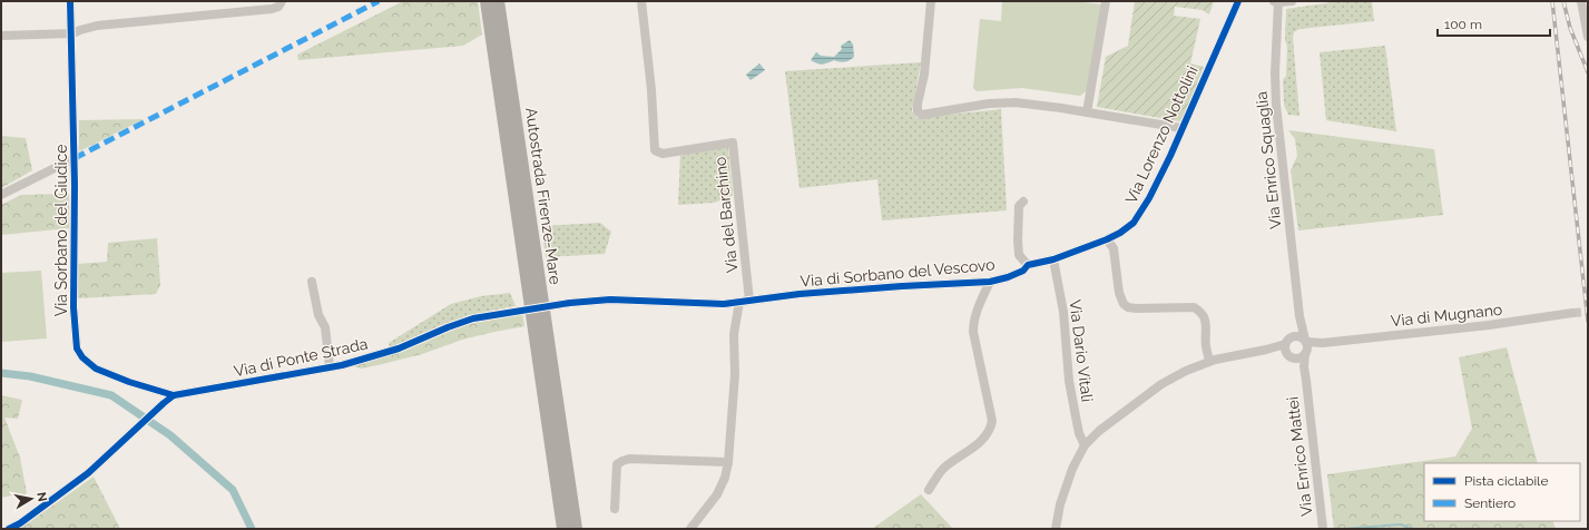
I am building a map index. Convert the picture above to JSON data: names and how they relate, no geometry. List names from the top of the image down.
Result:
{
  "streets": {
    "highway": ["Autostrada Firenze-Mare"],
    "street": [
      "Via Lorenzo Nottolini",
      "Via Enrico Squaglia",
      "Via del Barchino",
      "Via Sorbano del Giudice",
      "Via di Sorbano del Vescovo",
      "Via di Mugnano",
      "Via Dario Vitali",
      "Via di Ponte Strada",
      "Via Enrico Mattei"
    ]
  },
  "crossings": [
    ["Via Lorenzo Nottolini", "Via di Sorbano del Vescovo"],
    ["Via Lorenzo Nottolini", "Via Dario Vitali"],
    ["Via Enrico Squaglia", "Via di Mugnano"],
    ["Via Enrico Squaglia", "Via Enrico Mattei"],
    ["Via del Barchino", "Via di Sorbano del Vescovo"],
    ["Via Sorbano del Giudice", "Via di Ponte Strada"],
    ["Via di Sorbano del Vescovo", "Via Dario Vitali"],
    ["Via di Sorbano del Vescovo", "Via di Ponte Strada"],
    ["Via di Mugnano", "Via Enrico Mattei"]
  ],
  "legend": ["Pista ciclabile", "Sentiero"],
  "scale_bar": "100 m",
  "north": "right"
}
